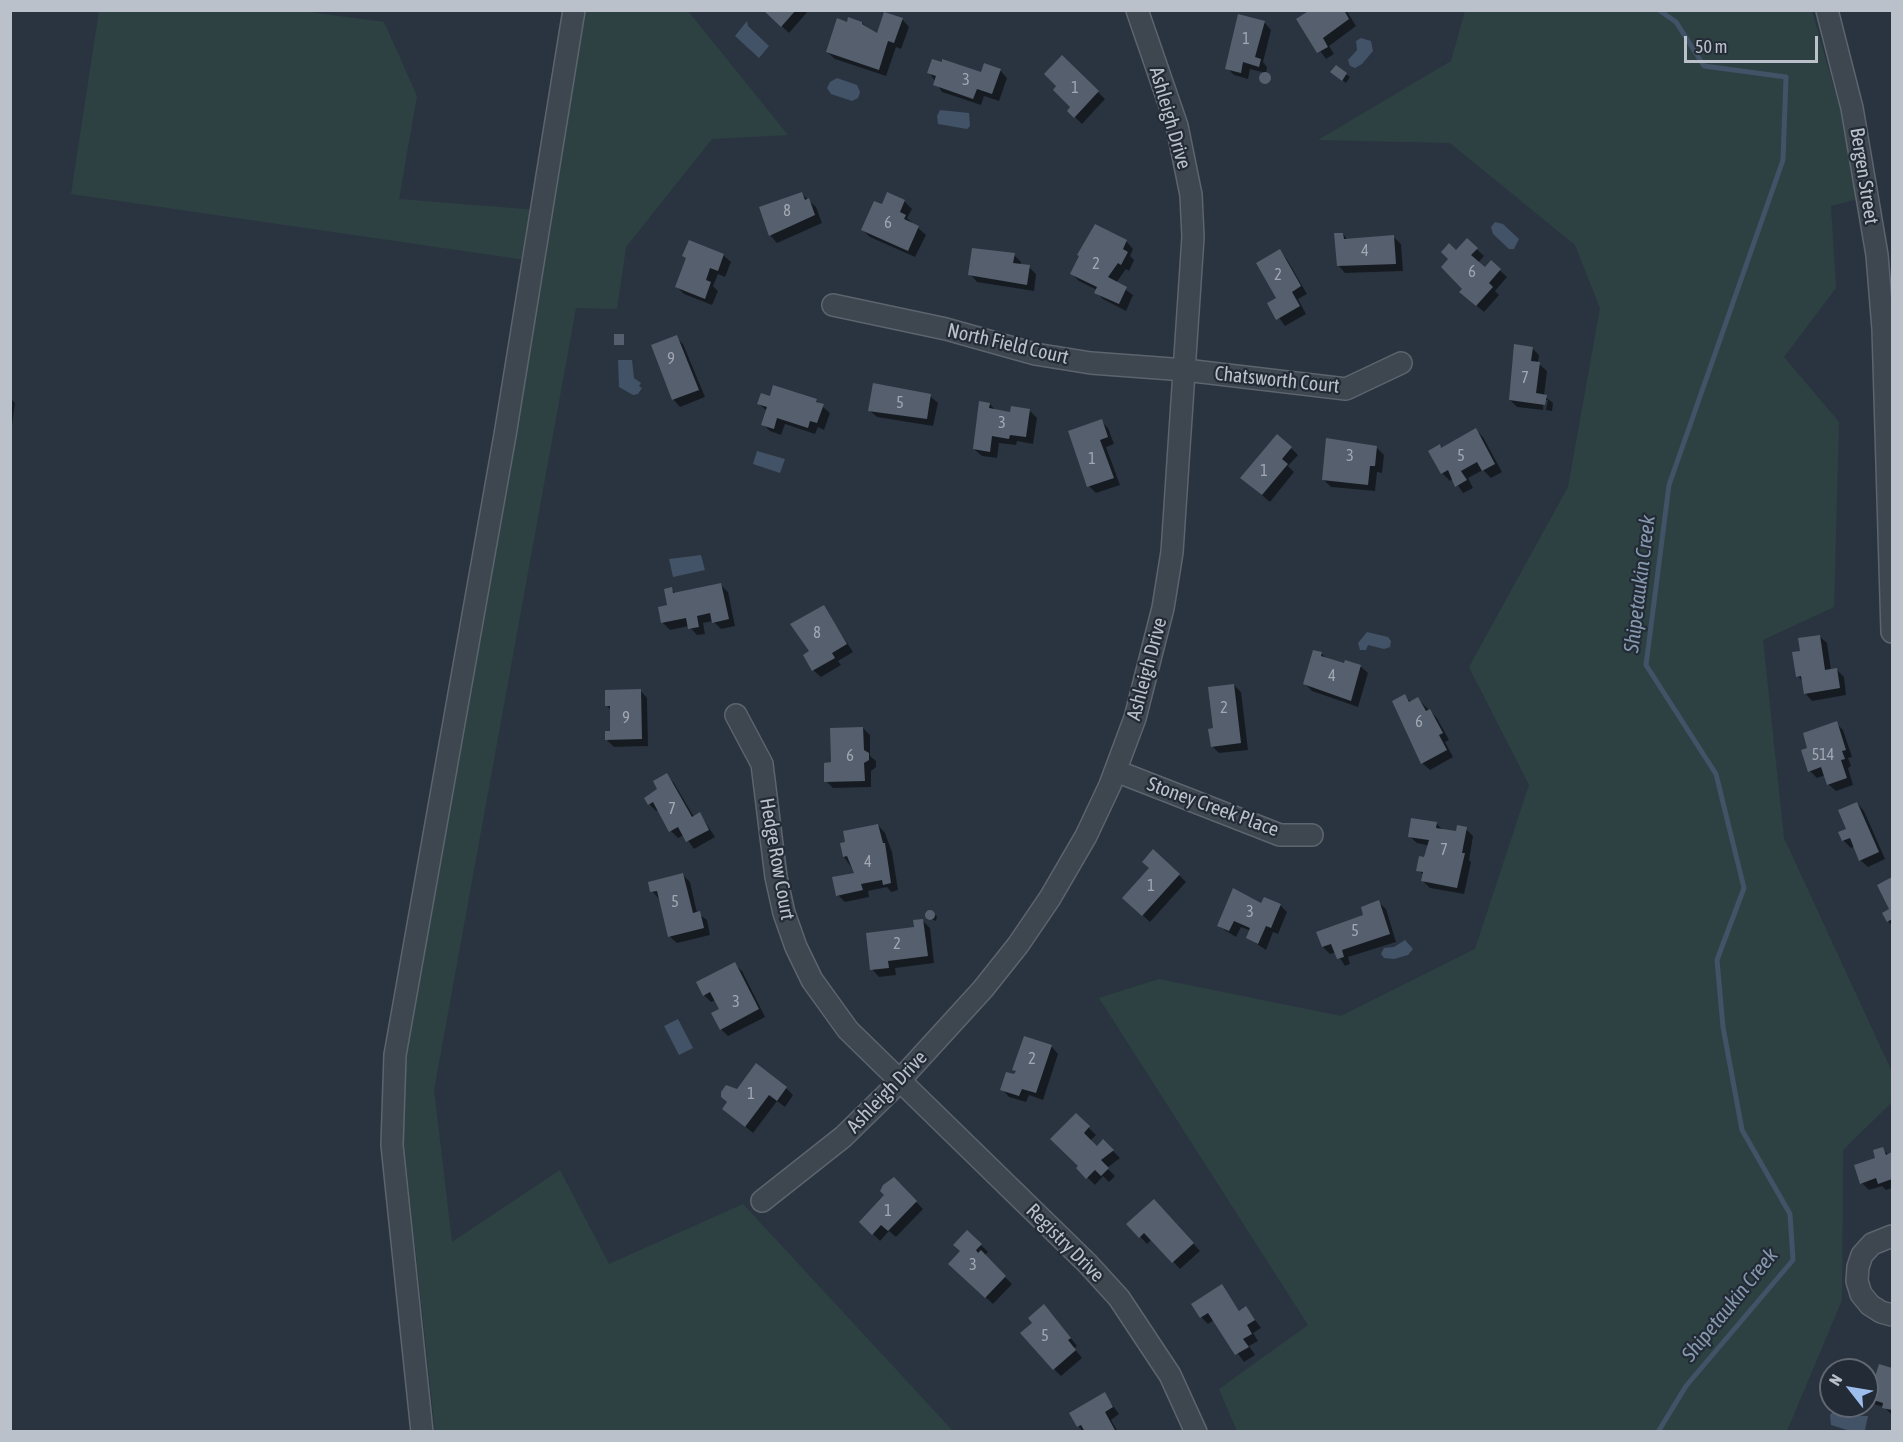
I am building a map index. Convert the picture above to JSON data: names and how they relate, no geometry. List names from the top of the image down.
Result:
{
  "streets": {
    "street": [
      "Ashleigh Drive",
      "Bergen Street",
      "North Field Court",
      "Chatsworth Court",
      "Stoney Creek Place",
      "Hedge Row Court",
      "Registry Drive"
    ]
  },
  "crossings": [
    ["Ashleigh Drive", "North Field Court"],
    ["Ashleigh Drive", "Chatsworth Court"],
    ["Ashleigh Drive", "Stoney Creek Place"],
    ["Ashleigh Drive", "Hedge Row Court"],
    ["Ashleigh Drive", "Registry Drive"],
    ["North Field Court", "Chatsworth Court"],
    ["Hedge Row Court", "Registry Drive"]
  ],
  "water": ["Shipetaukin Creek"],
  "house_numbers": [
    "1",
    "3",
    "1",
    "8",
    "6",
    "4",
    "2",
    "6",
    "2",
    "9",
    "7",
    "5",
    "3",
    "3",
    "5",
    "1",
    "1",
    "8",
    "4",
    "2",
    "9",
    "6",
    "514",
    "6",
    "7",
    "7",
    "4",
    "1",
    "5",
    "3",
    "5",
    "2",
    "3",
    "2",
    "1",
    "1",
    "3",
    "5"
  ],
  "scale_bar": "50 m",
  "north": "top left"
}
